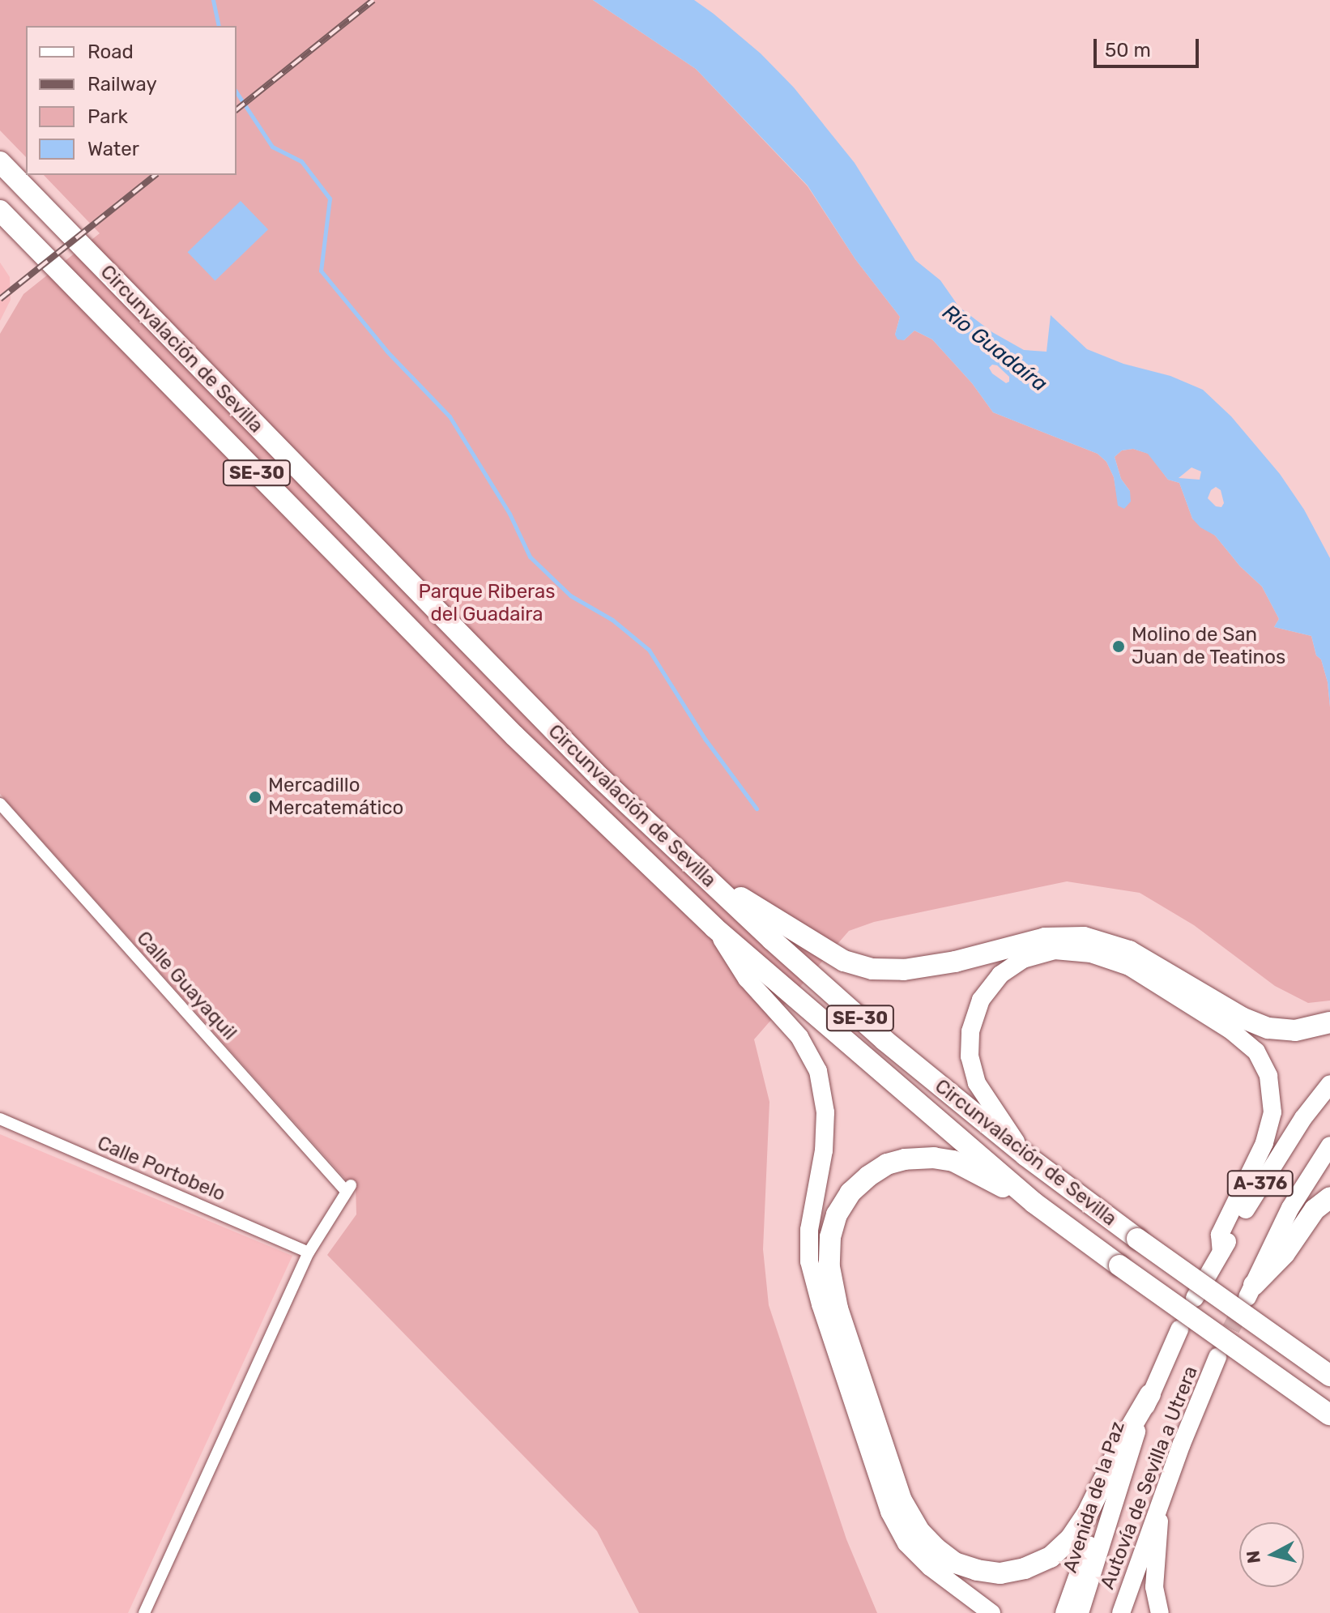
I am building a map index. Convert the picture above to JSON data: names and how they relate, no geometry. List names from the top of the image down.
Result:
{
  "streets": {
    "highway": ["Circunvalación de Sevilla", "SE-30"],
    "main road": ["A-376", "Autovía de Sevilla a Utrera", "Avenida de la Paz"],
    "street": ["Calle Guayaquil", "Calle Portobelo"]
  },
  "crossings": [
    ["Calle Guayaquil", "Calle Portobelo"],
    ["Autovía de Sevilla a Utrera", "Avenida de la Paz"]
  ],
  "water": ["Río Guadaíra"],
  "parks": ["Parque Riberas del Guadaira"],
  "places": ["Molino de San Juan de Teatinos", "Mercadillo Mercatemático"],
  "legend": [
    "Road",
    "Railway",
    "Park",
    "Water"
  ],
  "scale_bar": "50 m",
  "north": "left"
}
